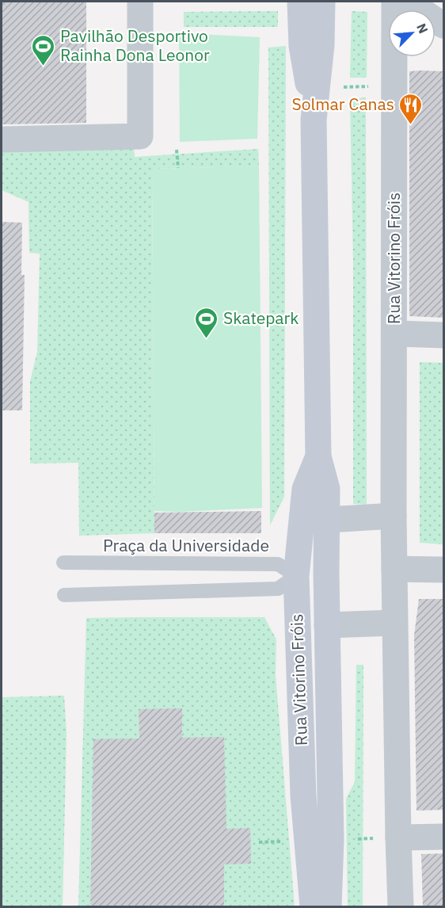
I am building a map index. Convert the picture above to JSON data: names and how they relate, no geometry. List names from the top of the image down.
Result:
{
  "streets": {
    "main road": ["Rua Vitorino Fróis"],
    "lane": ["Praça da Universidade"]
  },
  "crossings": [
    ["Rua Vitorino Fróis", "Praça da Universidade"]
  ],
  "places": {
    "sports": ["Pavilhão Desportivo Rainha Dona Leonor", "Skatepark"],
    "restaurant": ["Solmar Canas"]
  },
  "north": "top right"
}
